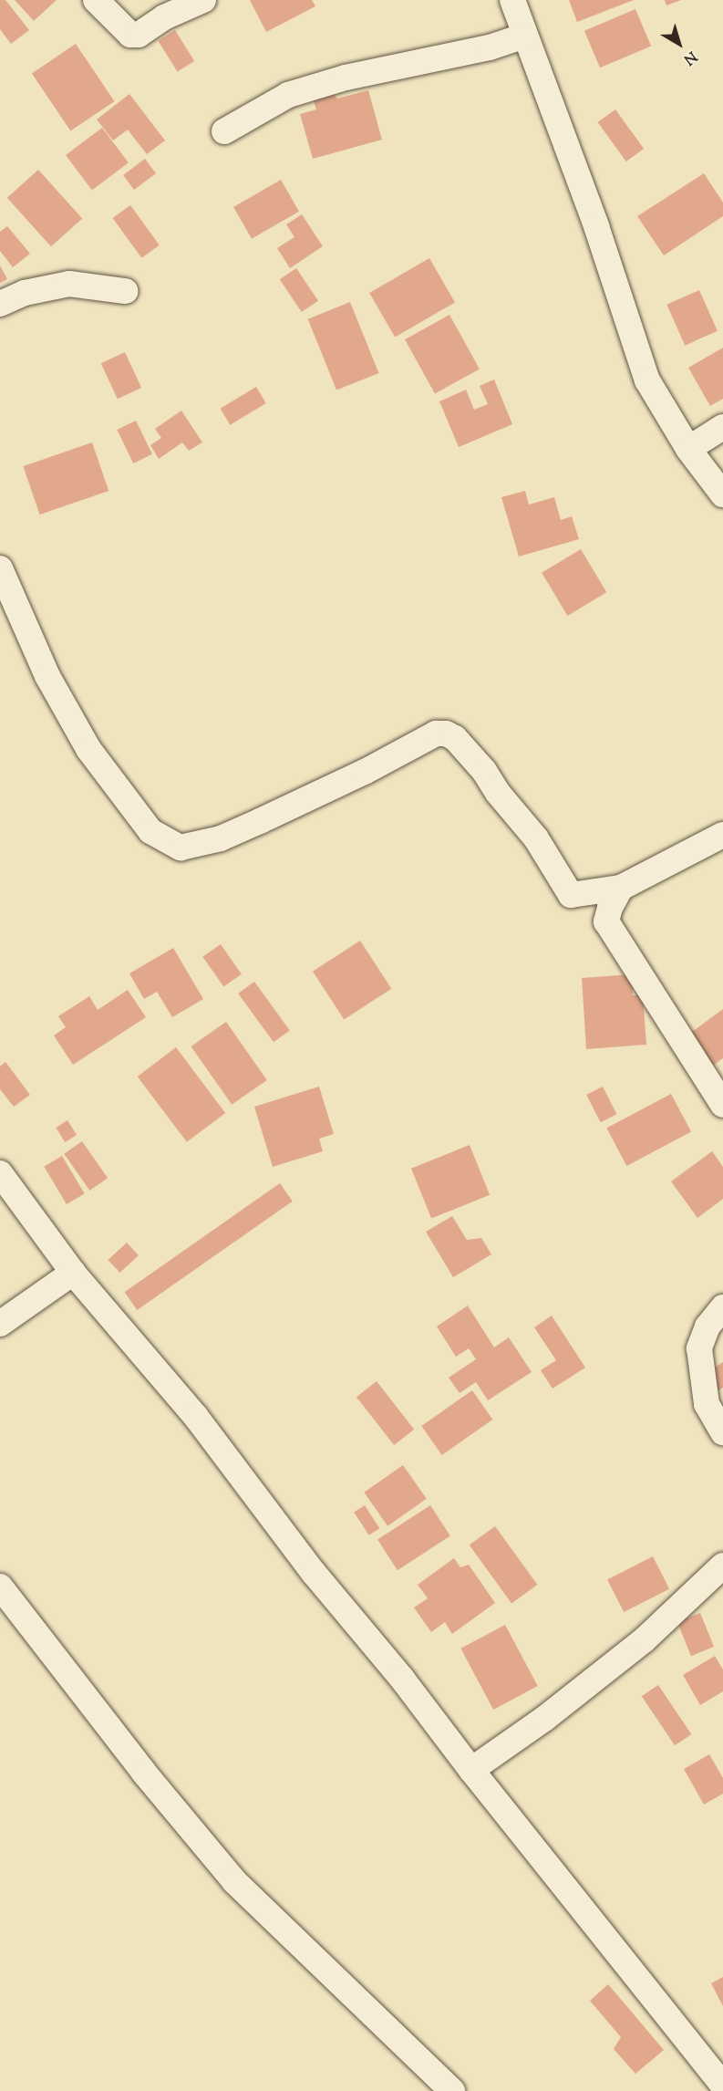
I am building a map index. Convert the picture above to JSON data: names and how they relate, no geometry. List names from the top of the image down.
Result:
{
  "north": "bottom right"
}
